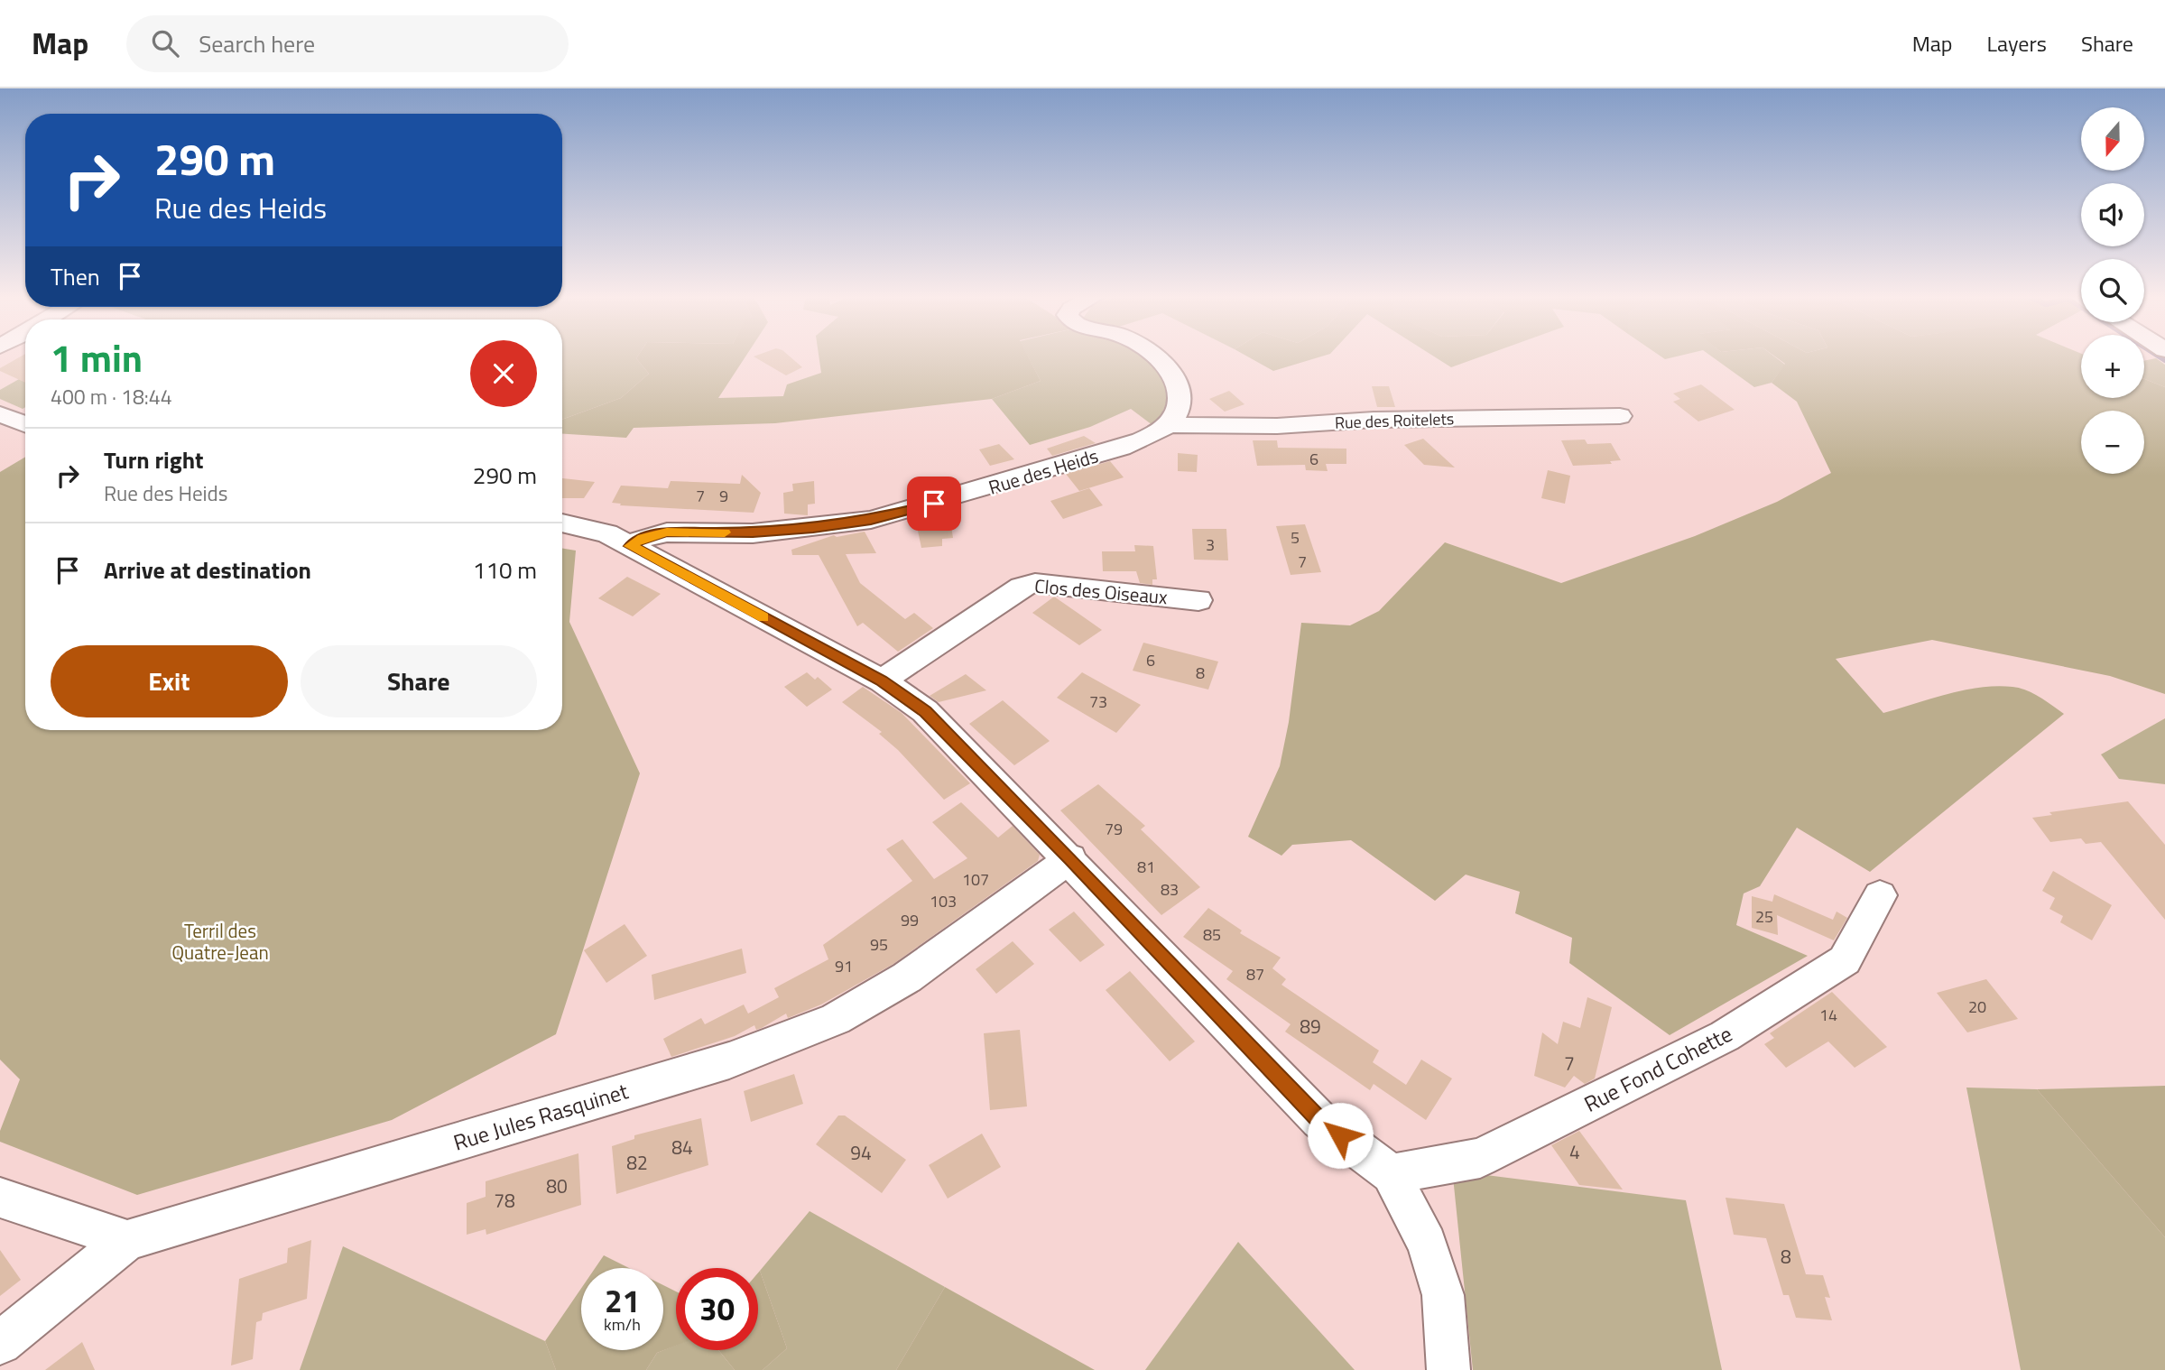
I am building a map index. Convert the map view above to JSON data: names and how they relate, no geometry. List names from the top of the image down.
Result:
{
  "streets": {
    "street": [
      "Rue des Roitelets",
      "Rue des Heids",
      "Clos des Oiseaux",
      "Rue Fond Cohette",
      "Rue Jules Rasquinet"
    ]
  },
  "crossings": [
    ["Rue des Roitelets", "Rue des Heids"]
  ],
  "parks": ["Terril des Quatre-Jean"],
  "house_numbers": [
    "6",
    "7",
    "9",
    "5",
    "3",
    "7",
    "6",
    "8",
    "73",
    "79",
    "81",
    "107",
    "83",
    "103",
    "25",
    "99",
    "85",
    "95",
    "91",
    "87",
    "20",
    "14",
    "89",
    "7",
    "84",
    "4",
    "94",
    "82",
    "80",
    "78",
    "8"
  ],
  "north": "bottom",
  "page": {
    "header": "Map",
    "search": "Search here",
    "nav": ["Map", "Layers", "Share"],
    "map_buttons": ["+", "−"],
    "turn": ["290 m", "Rue des Heids"],
    "then": "Then",
    "heading": ["1 min", "400 m · 18:44"],
    "list": [
      {
        "name": "Turn right",
        "note": "Rue des Heids",
        "value": "290 m"
      },
      {
        "name": "Arrive at destination",
        "value": "110 m"
      }
    ],
    "buttons": ["Exit", "Share"],
    "speed": "21 km/h",
    "limit": "30"
  }
}
